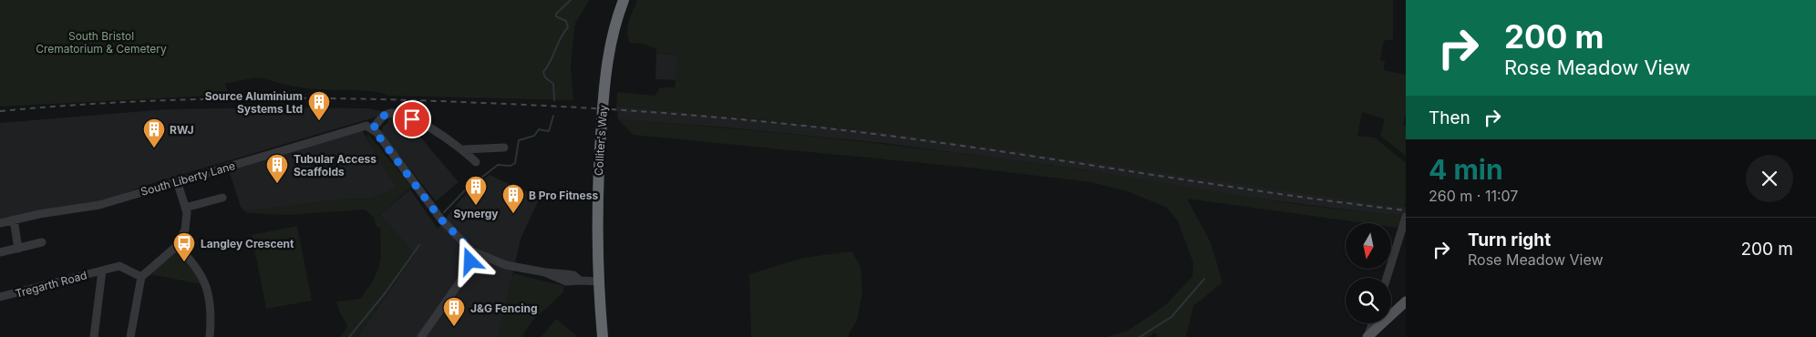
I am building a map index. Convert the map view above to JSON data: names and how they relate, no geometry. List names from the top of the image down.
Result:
{
  "streets": {
    "highway": ["Colliter's Way"],
    "street": ["South Liberty Lane", "Tregarth Road"]
  },
  "parks": ["South Bristol Crematorium & Cemetery"],
  "places": {
    "building": [
      "Source Aluminium Systems Ltd",
      "RWJ",
      "Tubular Access Scaffolds",
      "Synergy",
      "B Pro Fitness",
      "J&G Fencing"
    ],
    "bus stop": ["Langley Crescent"]
  },
  "north": "bottom",
  "page": {
    "turn": ["200 m", "Rose Meadow View"],
    "then": "Then",
    "heading": ["4 min", "260 m · 11:07"],
    "list": [
      {
        "name": "Turn right",
        "note": "Rose Meadow View",
        "value": "200 m"
      }
    ]
  }
}
